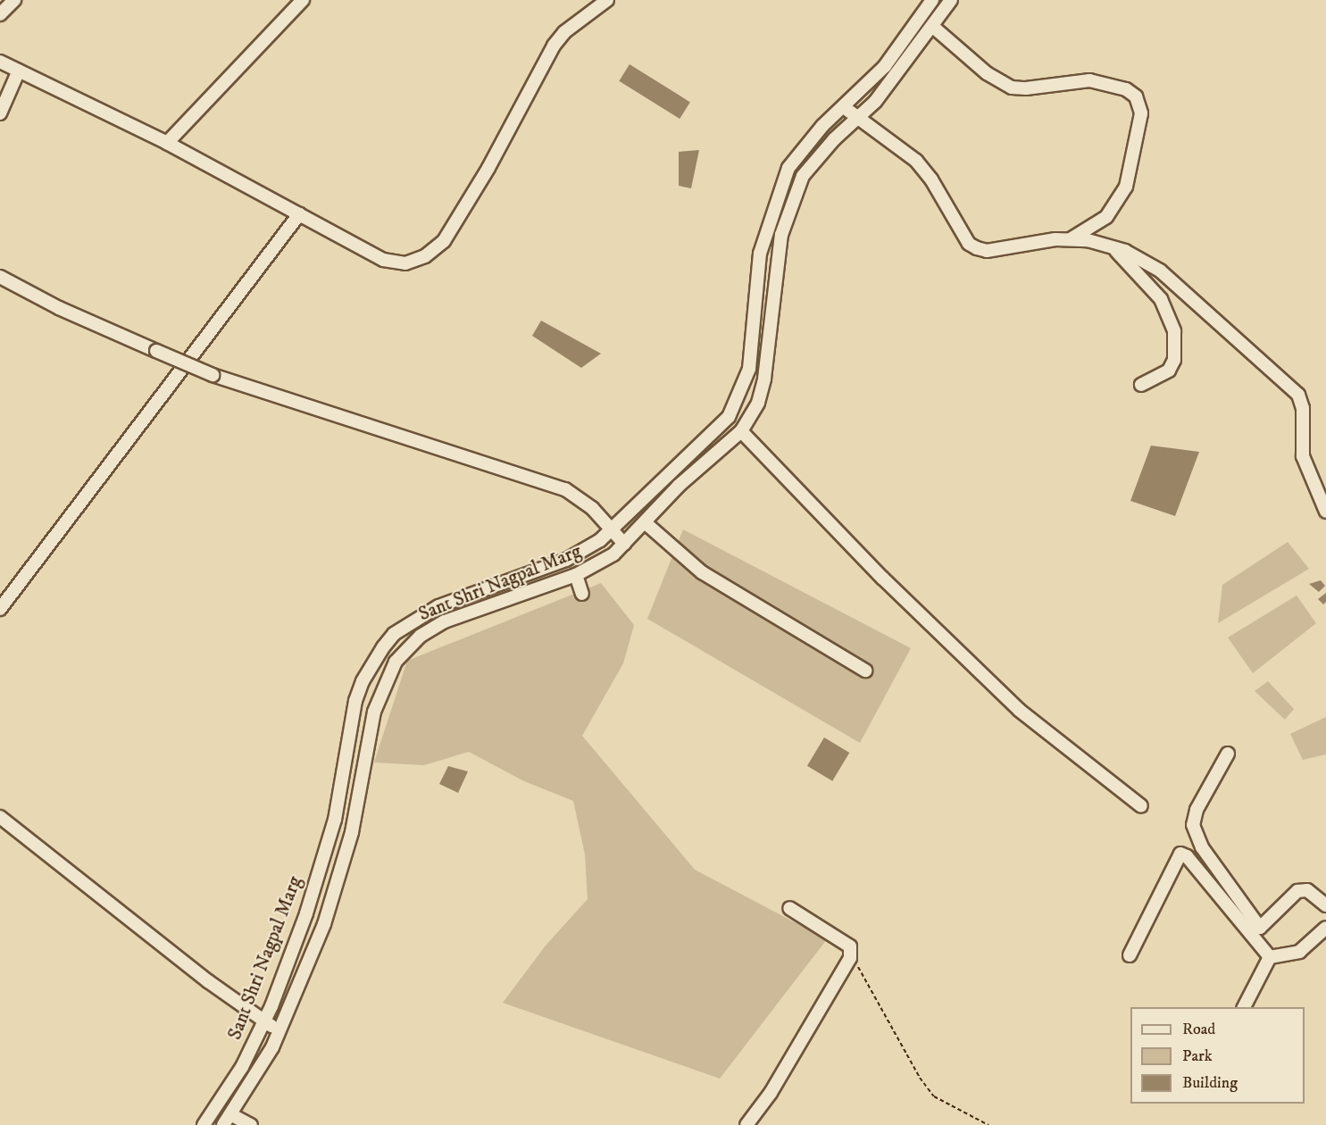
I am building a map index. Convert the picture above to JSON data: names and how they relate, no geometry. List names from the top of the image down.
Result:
{
  "streets": {
    "street": ["Sant Shri Nagpal Marg"]
  },
  "legend": ["Road", "Park", "Building"]
}
